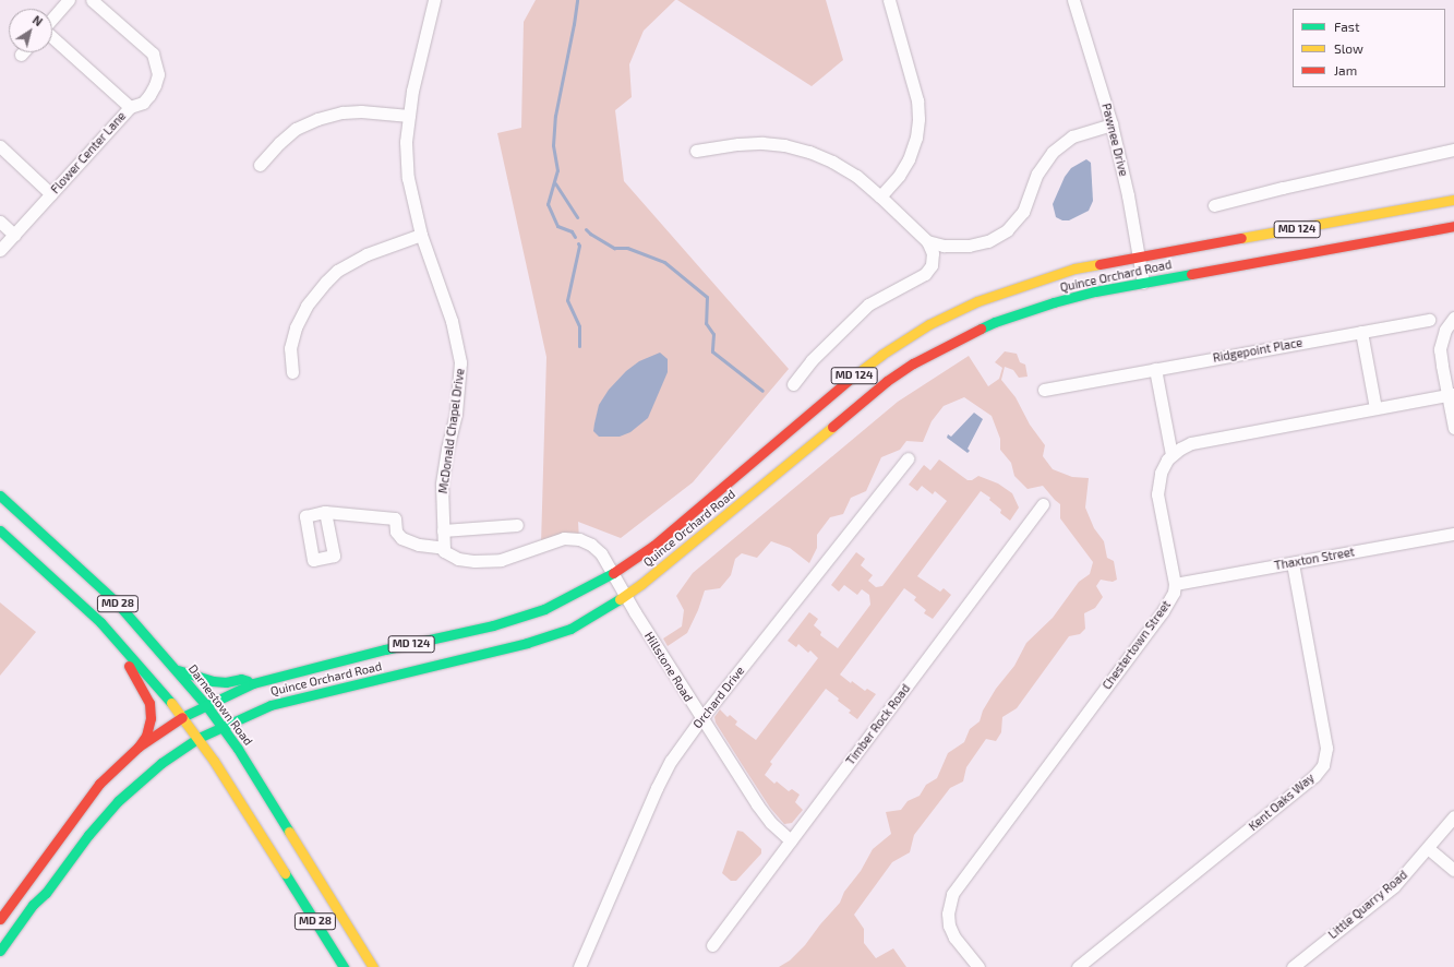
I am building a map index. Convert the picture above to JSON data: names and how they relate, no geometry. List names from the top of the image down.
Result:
{
  "streets": {
    "main road": [
      "MD 124",
      "Quince Orchard Road",
      "MD 28",
      "Darnestown Road"
    ],
    "street": [
      "Pawnee Drive",
      "Flower Center Lane",
      "Ridgepoint Place",
      "McDonald Chapel Drive",
      "Thaxton Street",
      "Chestertown Street",
      "Hillstone Road",
      "Orchard Drive",
      "Timber Rock Road",
      "Kent Oaks Way",
      "Little Quarry Road"
    ]
  },
  "crossings": [
    ["Pawnee Drive", "Quince Orchard Road"],
    ["Quince Orchard Road", "MD 28"],
    ["Quince Orchard Road", "Hillstone Road"],
    ["Quince Orchard Road", "Darnestown Road"],
    ["Thaxton Street", "Chestertown Street"],
    ["Thaxton Street", "Kent Oaks Way"],
    ["Hillstone Road", "Orchard Drive"],
    ["Hillstone Road", "Timber Rock Road"]
  ],
  "legend": ["Fast", "Slow", "Jam"],
  "north": "top right"
}
